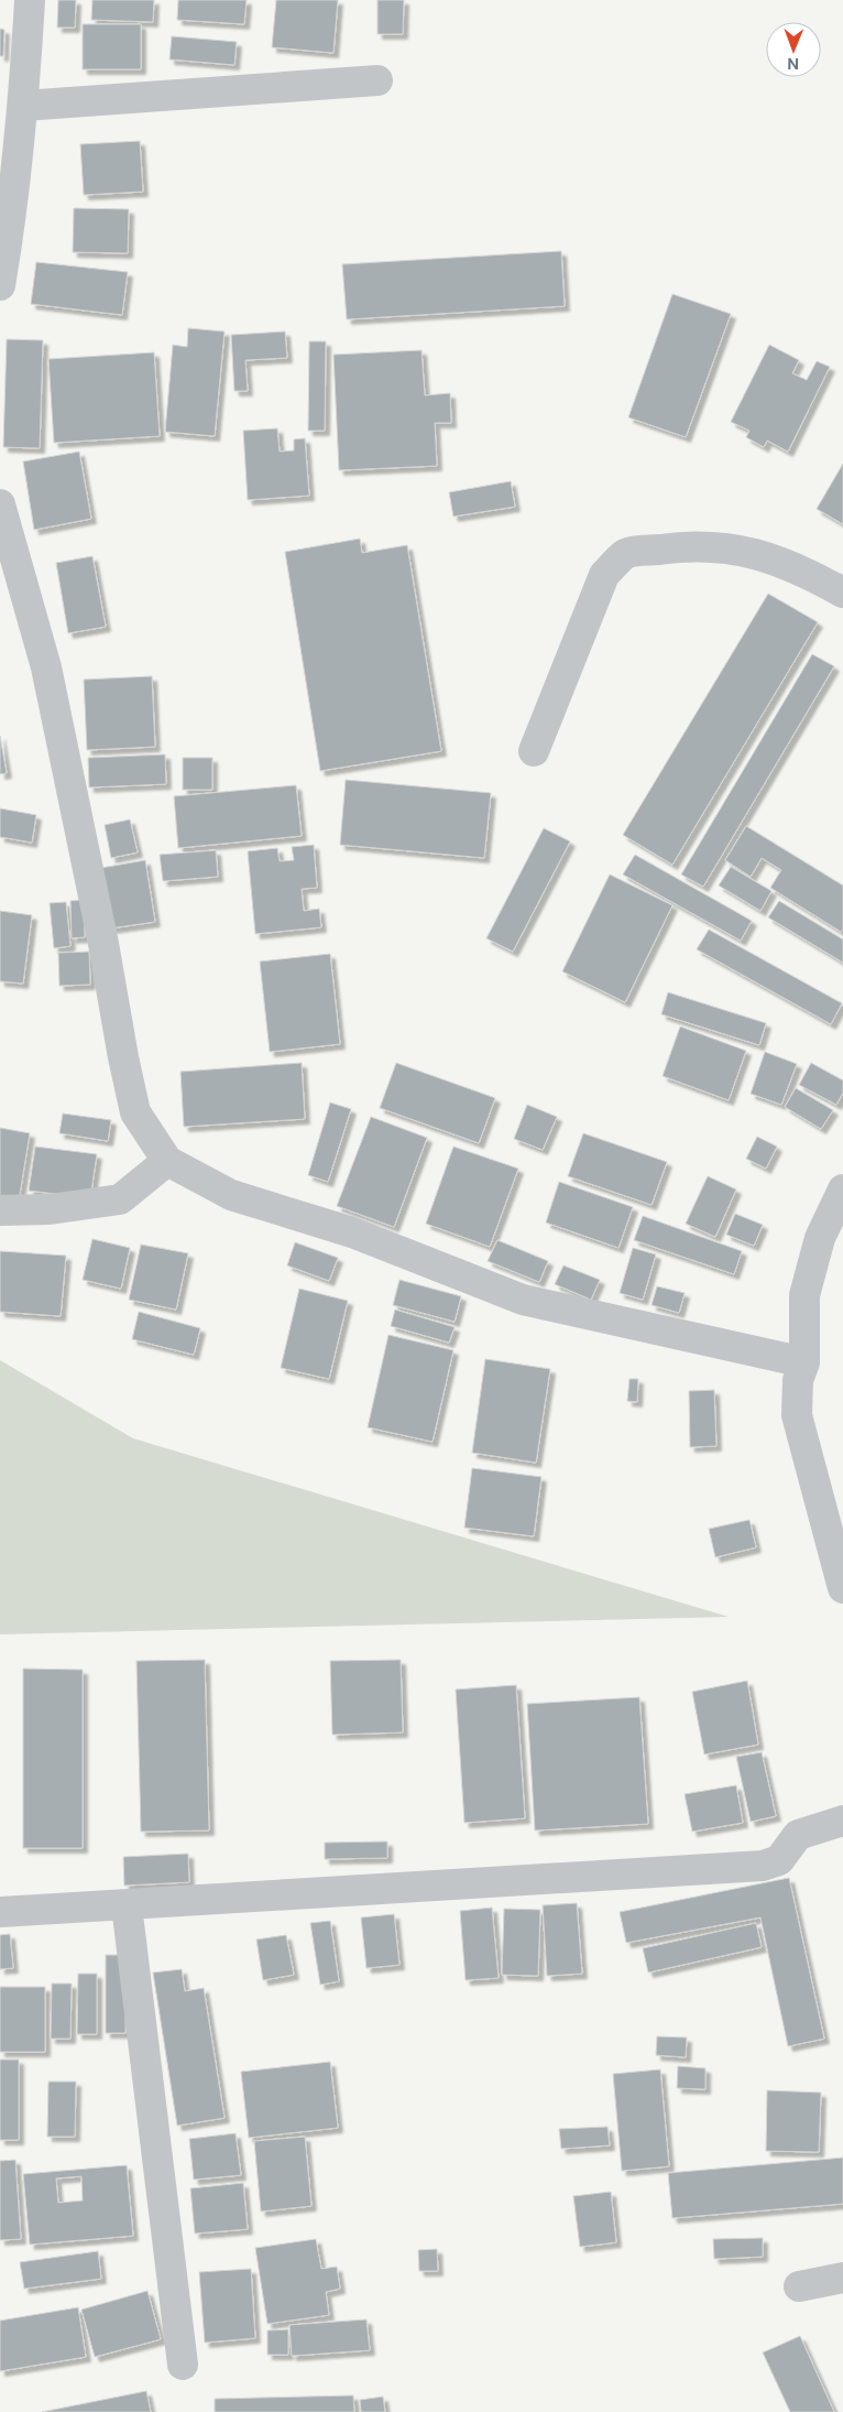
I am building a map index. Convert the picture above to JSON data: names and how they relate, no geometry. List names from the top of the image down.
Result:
{
  "north": "bottom"
}
